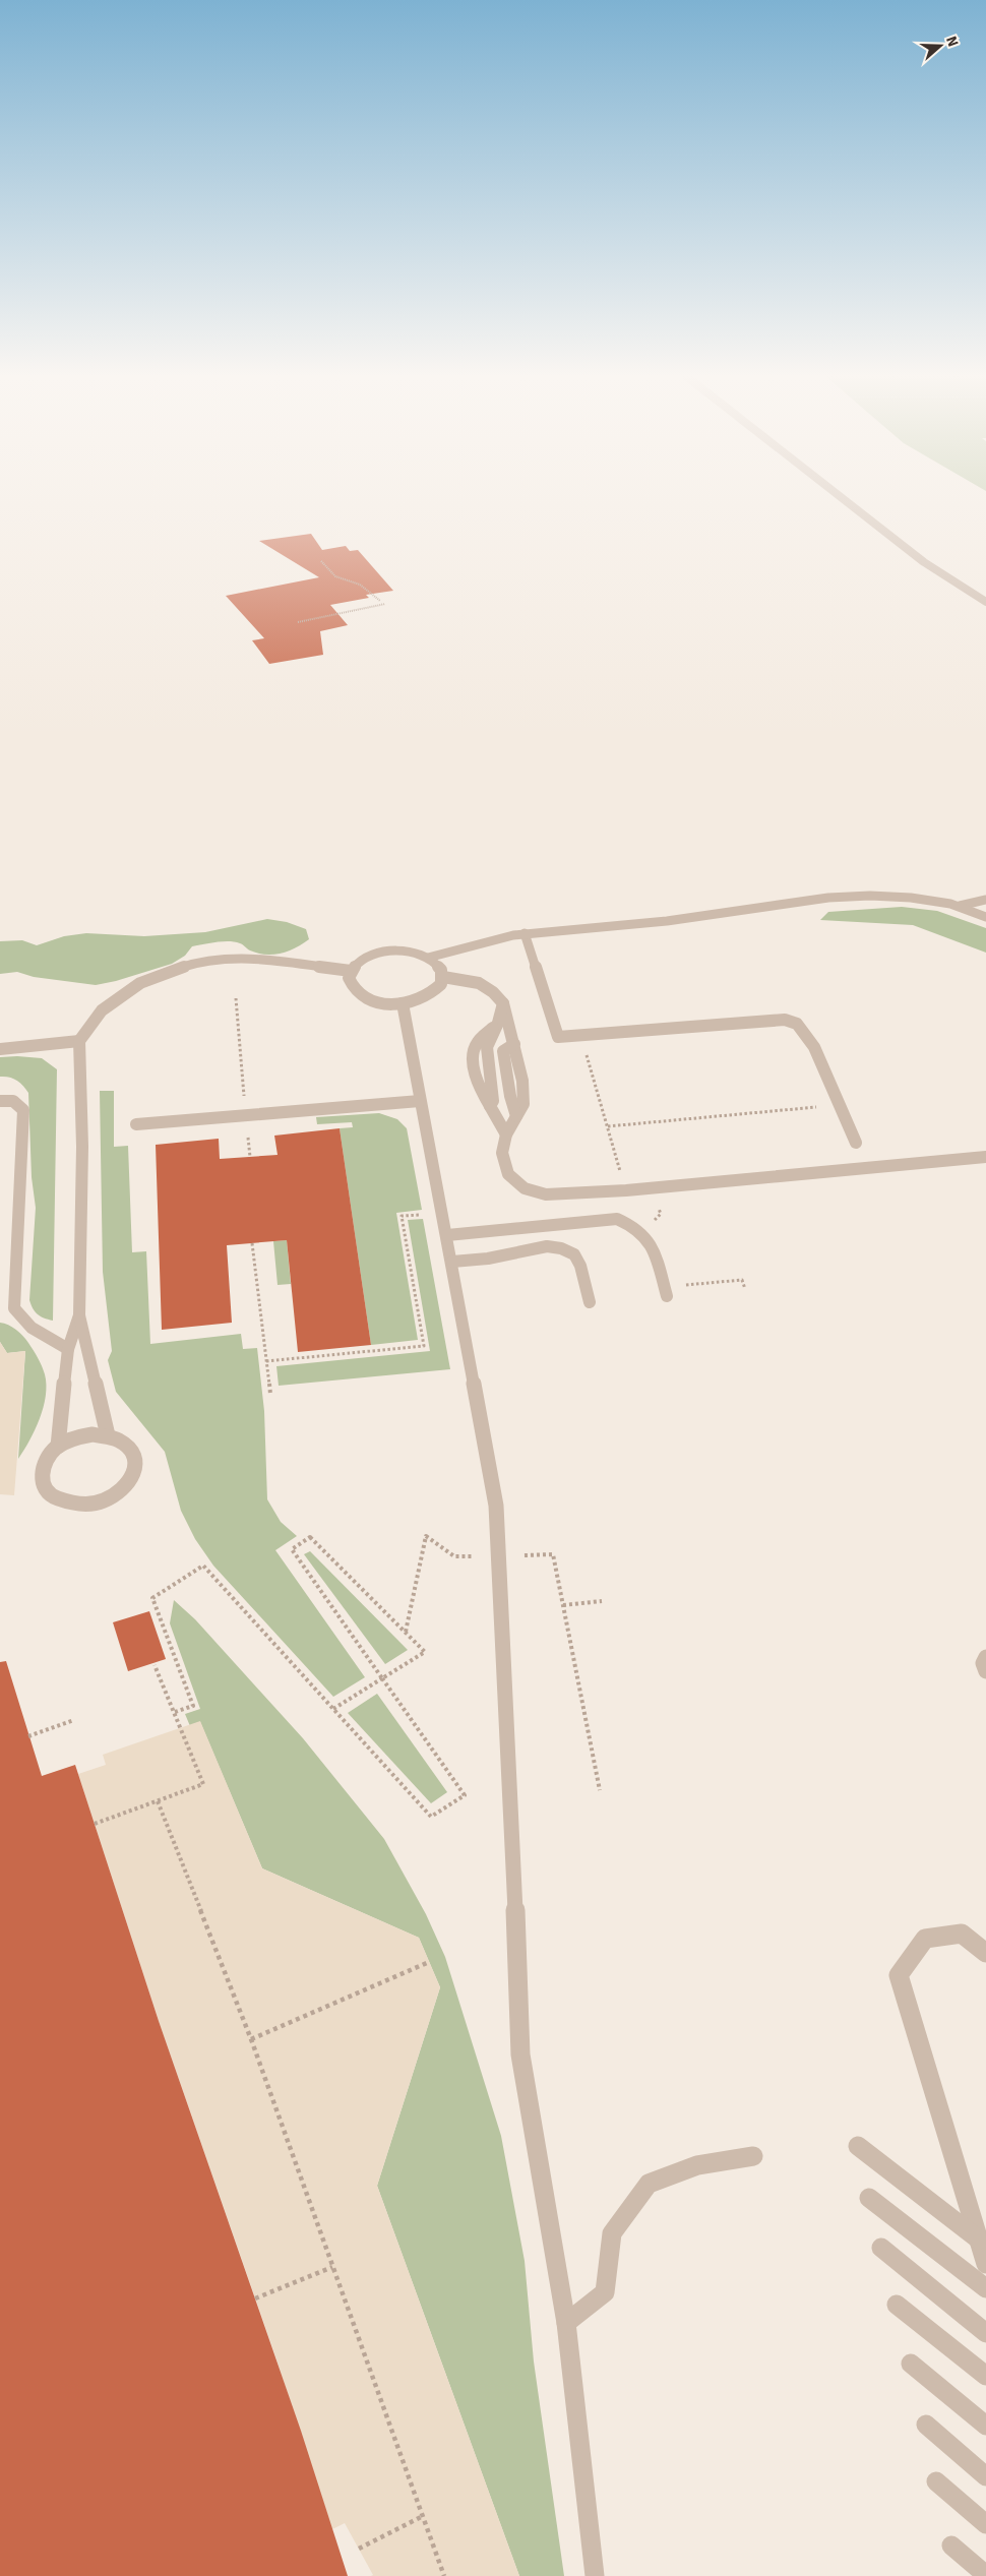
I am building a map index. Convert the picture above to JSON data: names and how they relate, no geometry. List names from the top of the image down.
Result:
{
  "north": "right"
}
